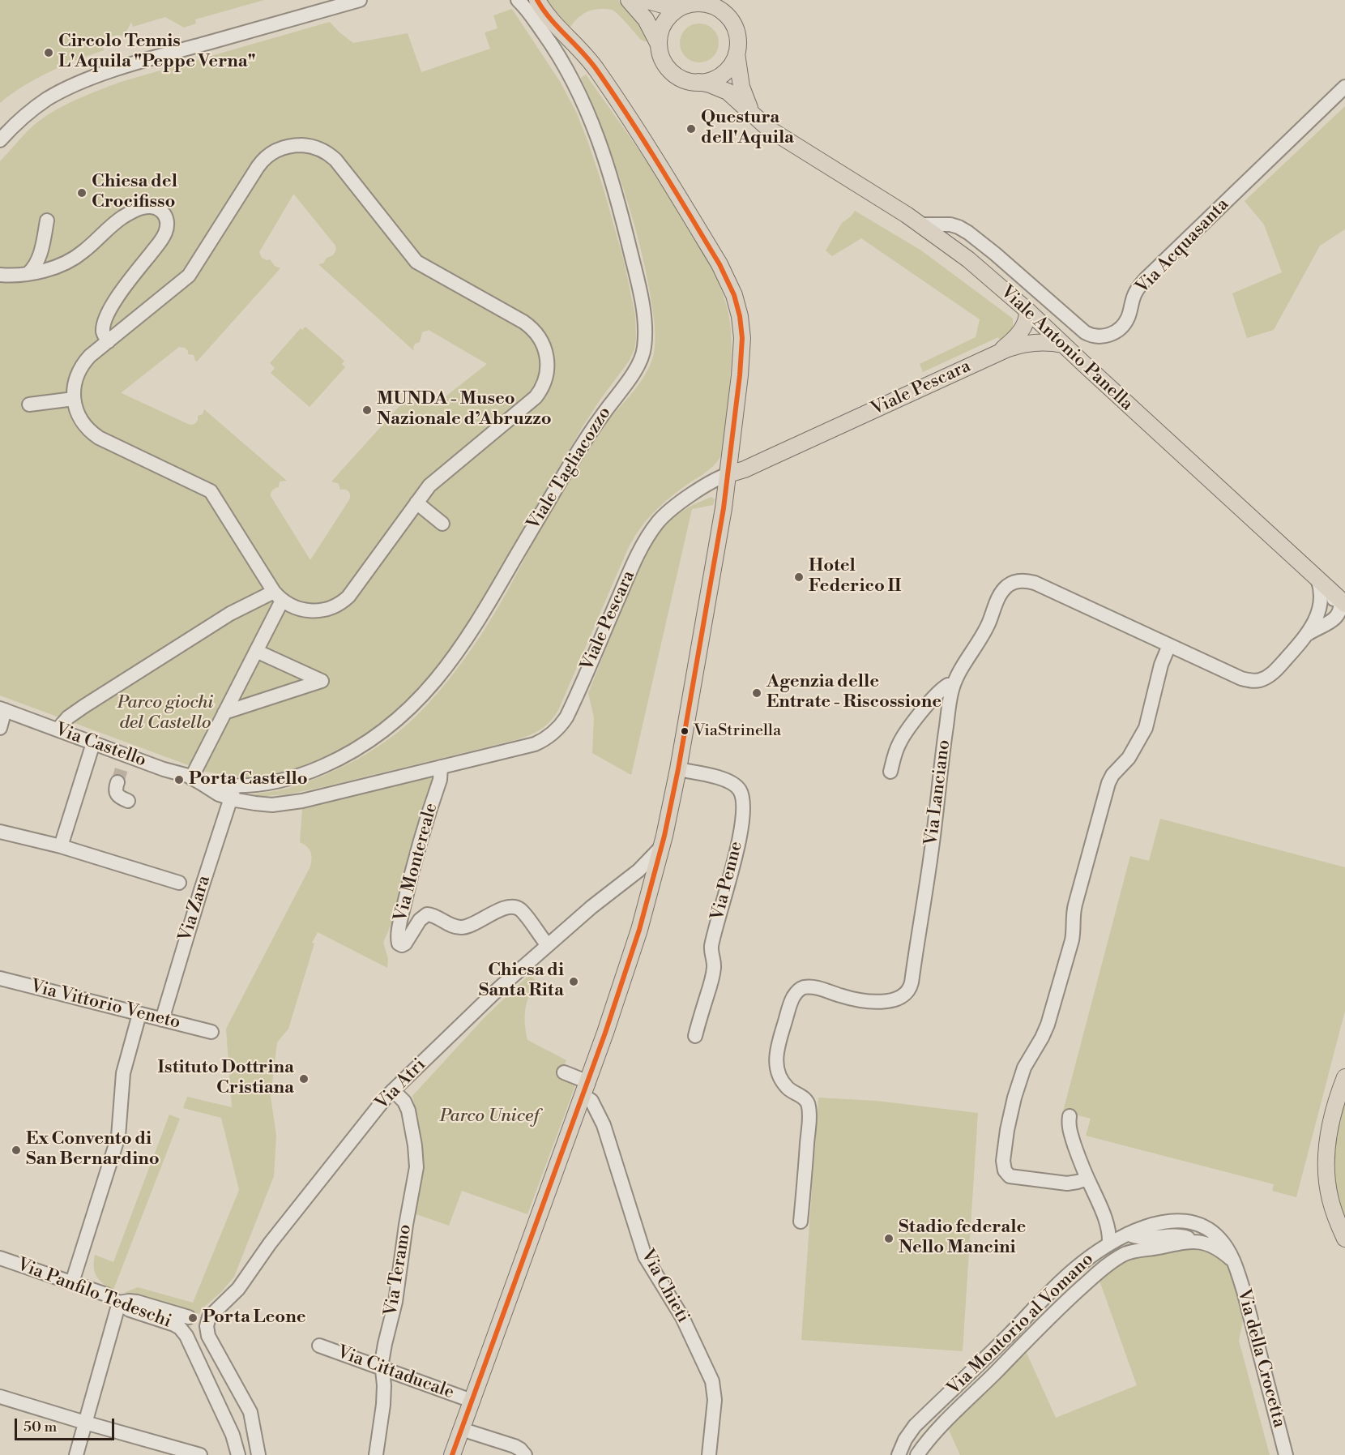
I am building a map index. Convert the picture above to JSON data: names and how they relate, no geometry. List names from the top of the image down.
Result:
{
  "streets": {
    "main road": ["Viale Antonio Panella", "Viale Pescara"],
    "street": [
      "Via Acquasanta",
      "Viale Tagliacozzo",
      "Via Castello",
      "Via Lanciano",
      "Via Montereale",
      "Via Penne",
      "Via Zara",
      "Via Vittorio Veneto",
      "Via Atri",
      "Via Teramo",
      "Via Chieti",
      "Via Panfilo Tedeschi",
      "Via Montorio al Vomano",
      "Via della Crocetta",
      "Via Cittaducale"
    ]
  },
  "crossings": [
    ["Via Acquasanta", "Viale Antonio Panella"],
    ["Viale Antonio Panella", "Viale Pescara"],
    ["Viale Antonio Panella", "Via Lanciano"],
    ["Viale Pescara", "Viale Tagliacozzo"],
    ["Viale Pescara", "Via Montereale"],
    ["Viale Pescara", "Via Zara"],
    ["Viale Tagliacozzo", "Via Castello"],
    ["Viale Tagliacozzo", "Via Zara"],
    ["Via Montereale", "Via Atri"],
    ["Via Zara", "Via Vittorio Veneto"],
    ["Via Atri", "Via Teramo"],
    ["Via Teramo", "Via Cittaducale"],
    ["Via Montorio al Vomano", "Via della Crocetta"]
  ],
  "parks": ["Parco giochi del Castello", "Parco Unicef"],
  "places": [
    "Circolo Tennis L'Aquila \"Peppe Verna\"",
    "Questura dell'Aquila",
    "Chiesa del Crocifisso",
    "MUNDA - Museo Nazionale d’Abruzzo",
    "Hotel Federico II",
    "Agenzia delle Entrate - Riscossione",
    "ViaStrinella",
    "Porta Castello",
    "Chiesa di Santa Rita",
    "Istituto Dottrina Cristiana",
    "Ex Convento di San Bernardino",
    "Stadio federale Nello Mancini",
    "Porta Leone"
  ],
  "scale_bar": "50 m"
}
